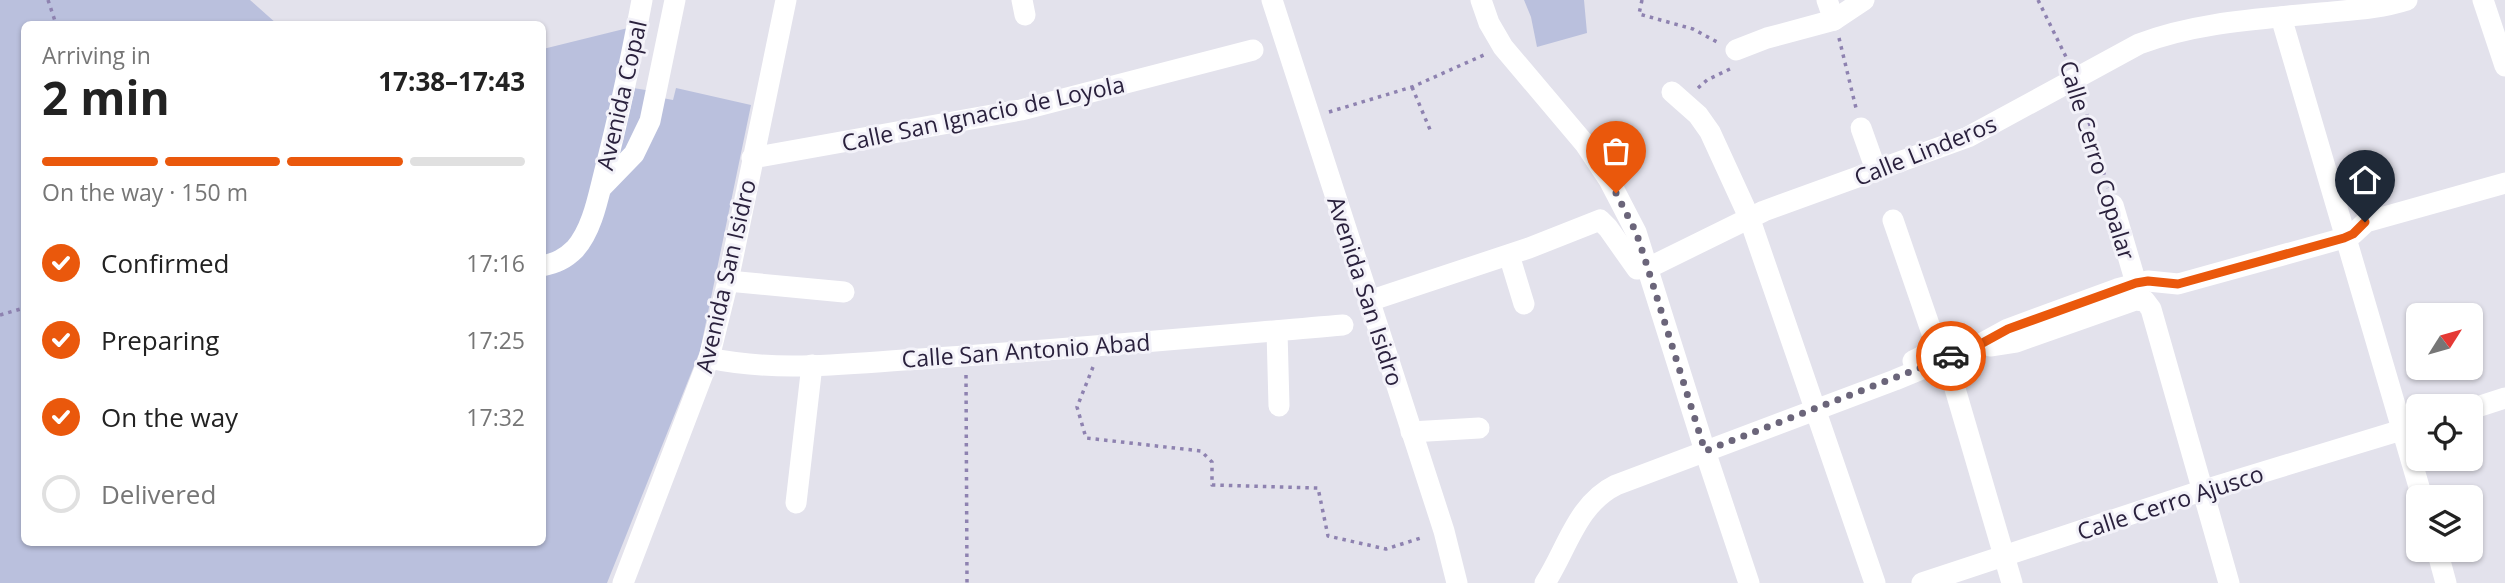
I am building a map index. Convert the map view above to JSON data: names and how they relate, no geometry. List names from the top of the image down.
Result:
{
  "streets": {
    "street": [
      "Avenida Copal",
      "Calle San Ignacio de Loyola",
      "Calle Linderos",
      "Calle Cerro Copalar",
      "Avenida San Isidro",
      "Calle San Antonio Abad",
      "Calle Cerro Ajusco"
    ]
  },
  "crossings": [
    ["Calle San Ignacio de Loyola", "Avenida San Isidro"],
    ["Calle Linderos", "Calle Cerro Copalar"],
    ["Calle Cerro Copalar", "Calle Cerro Ajusco"],
    ["Avenida San Isidro", "Calle San Antonio Abad"]
  ],
  "north": "top right",
  "page": {
    "heading": ["2 min", "Arriving in", "17:38–17:43"],
    "bar": "On the way · 150 m",
    "list": [
      ["Confirmed", "17:16"],
      ["Preparing", "17:25"],
      ["On the way", "17:32"],
      "Delivered"
    ]
  }
}
